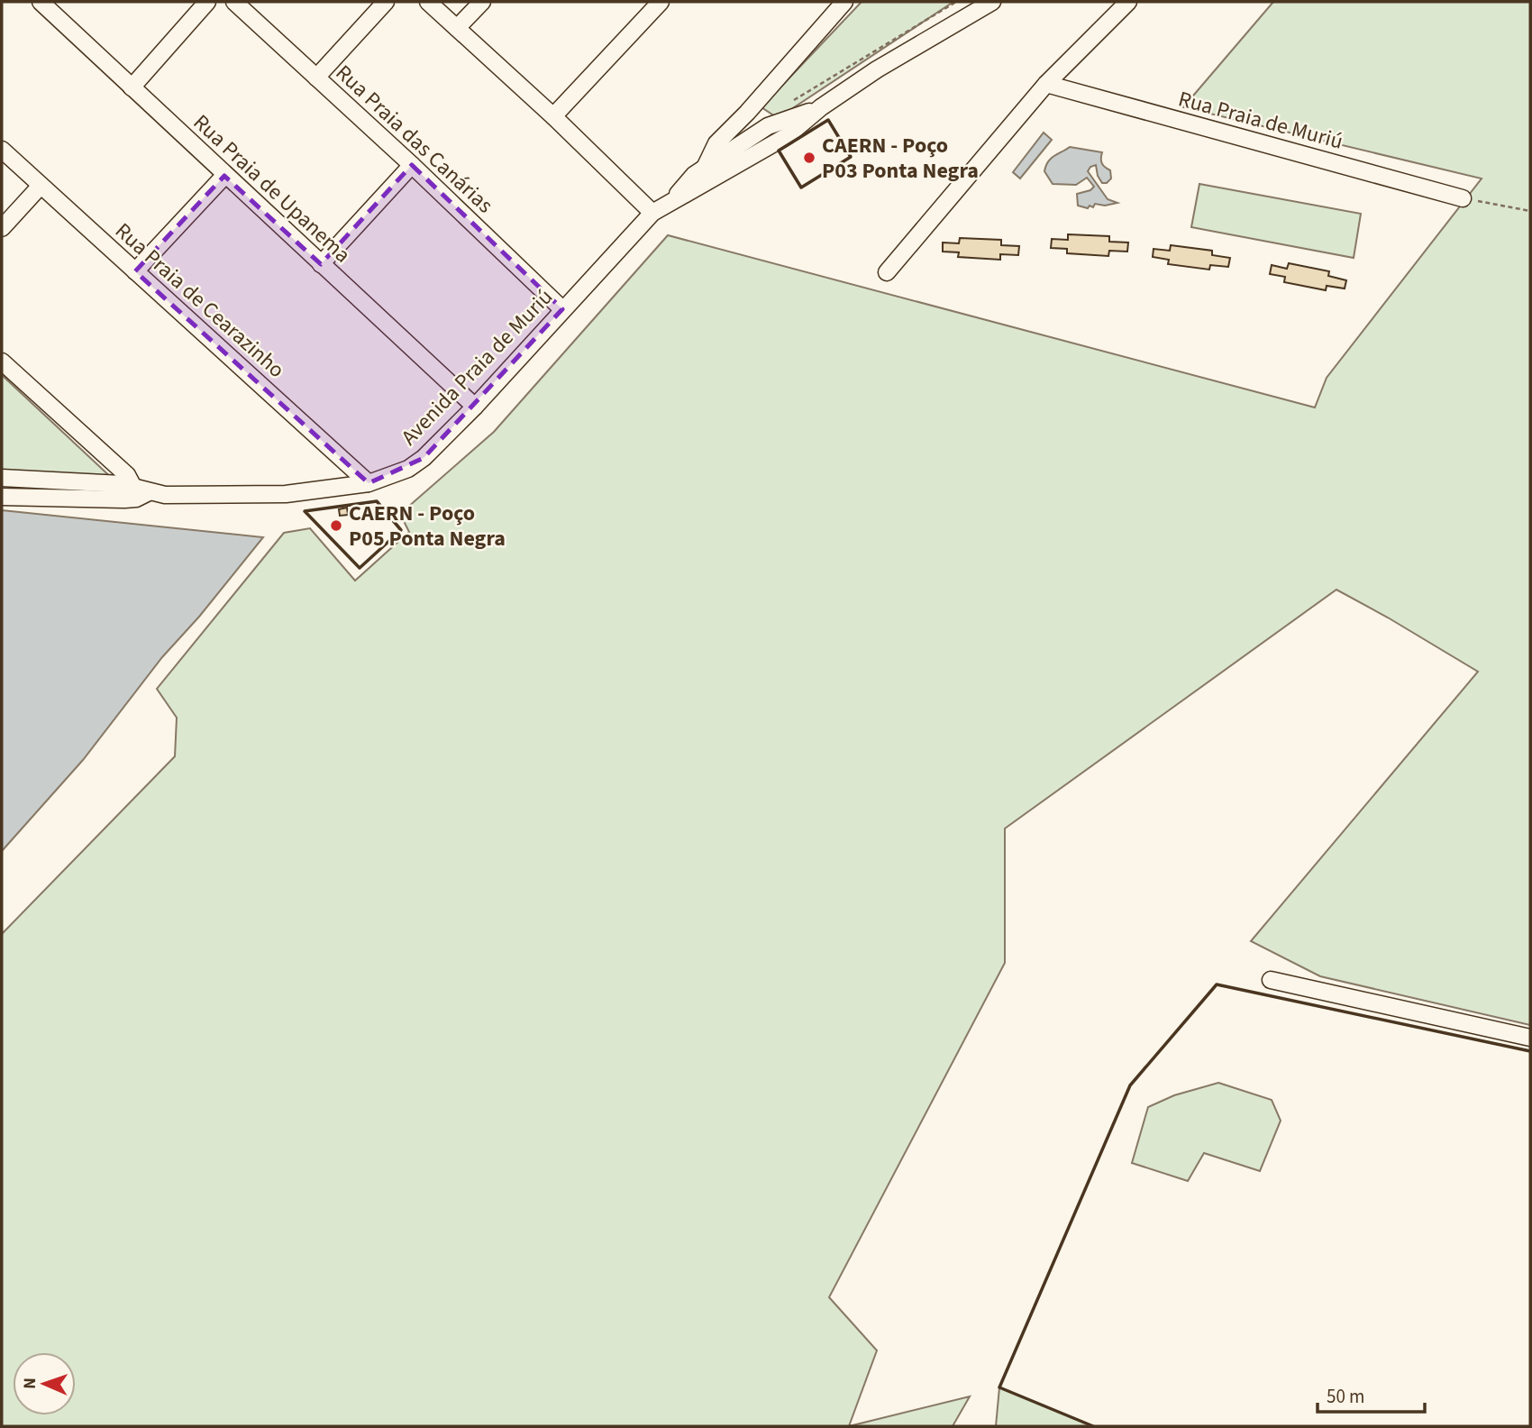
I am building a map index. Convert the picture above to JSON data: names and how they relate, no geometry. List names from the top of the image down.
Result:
{
  "streets": {
    "street": [
      "Rua Praia de Muriú",
      "Rua Praia das Canárias",
      "Rua Praia de Upanema",
      "Rua Praia de Cearazinho",
      "Avenida Praia de Muriú"
    ]
  },
  "crossings": [
    ["Rua Praia das Canárias", "Avenida Praia de Muriú"],
    ["Rua Praia de Upanema", "Avenida Praia de Muriú"],
    ["Rua Praia de Cearazinho", "Avenida Praia de Muriú"]
  ],
  "places": ["CAERN - Poço P03 Ponta Negra", "CAERN - Poço P05 Ponta Negra"],
  "scale_bar": "50 m",
  "north": "left"
}
